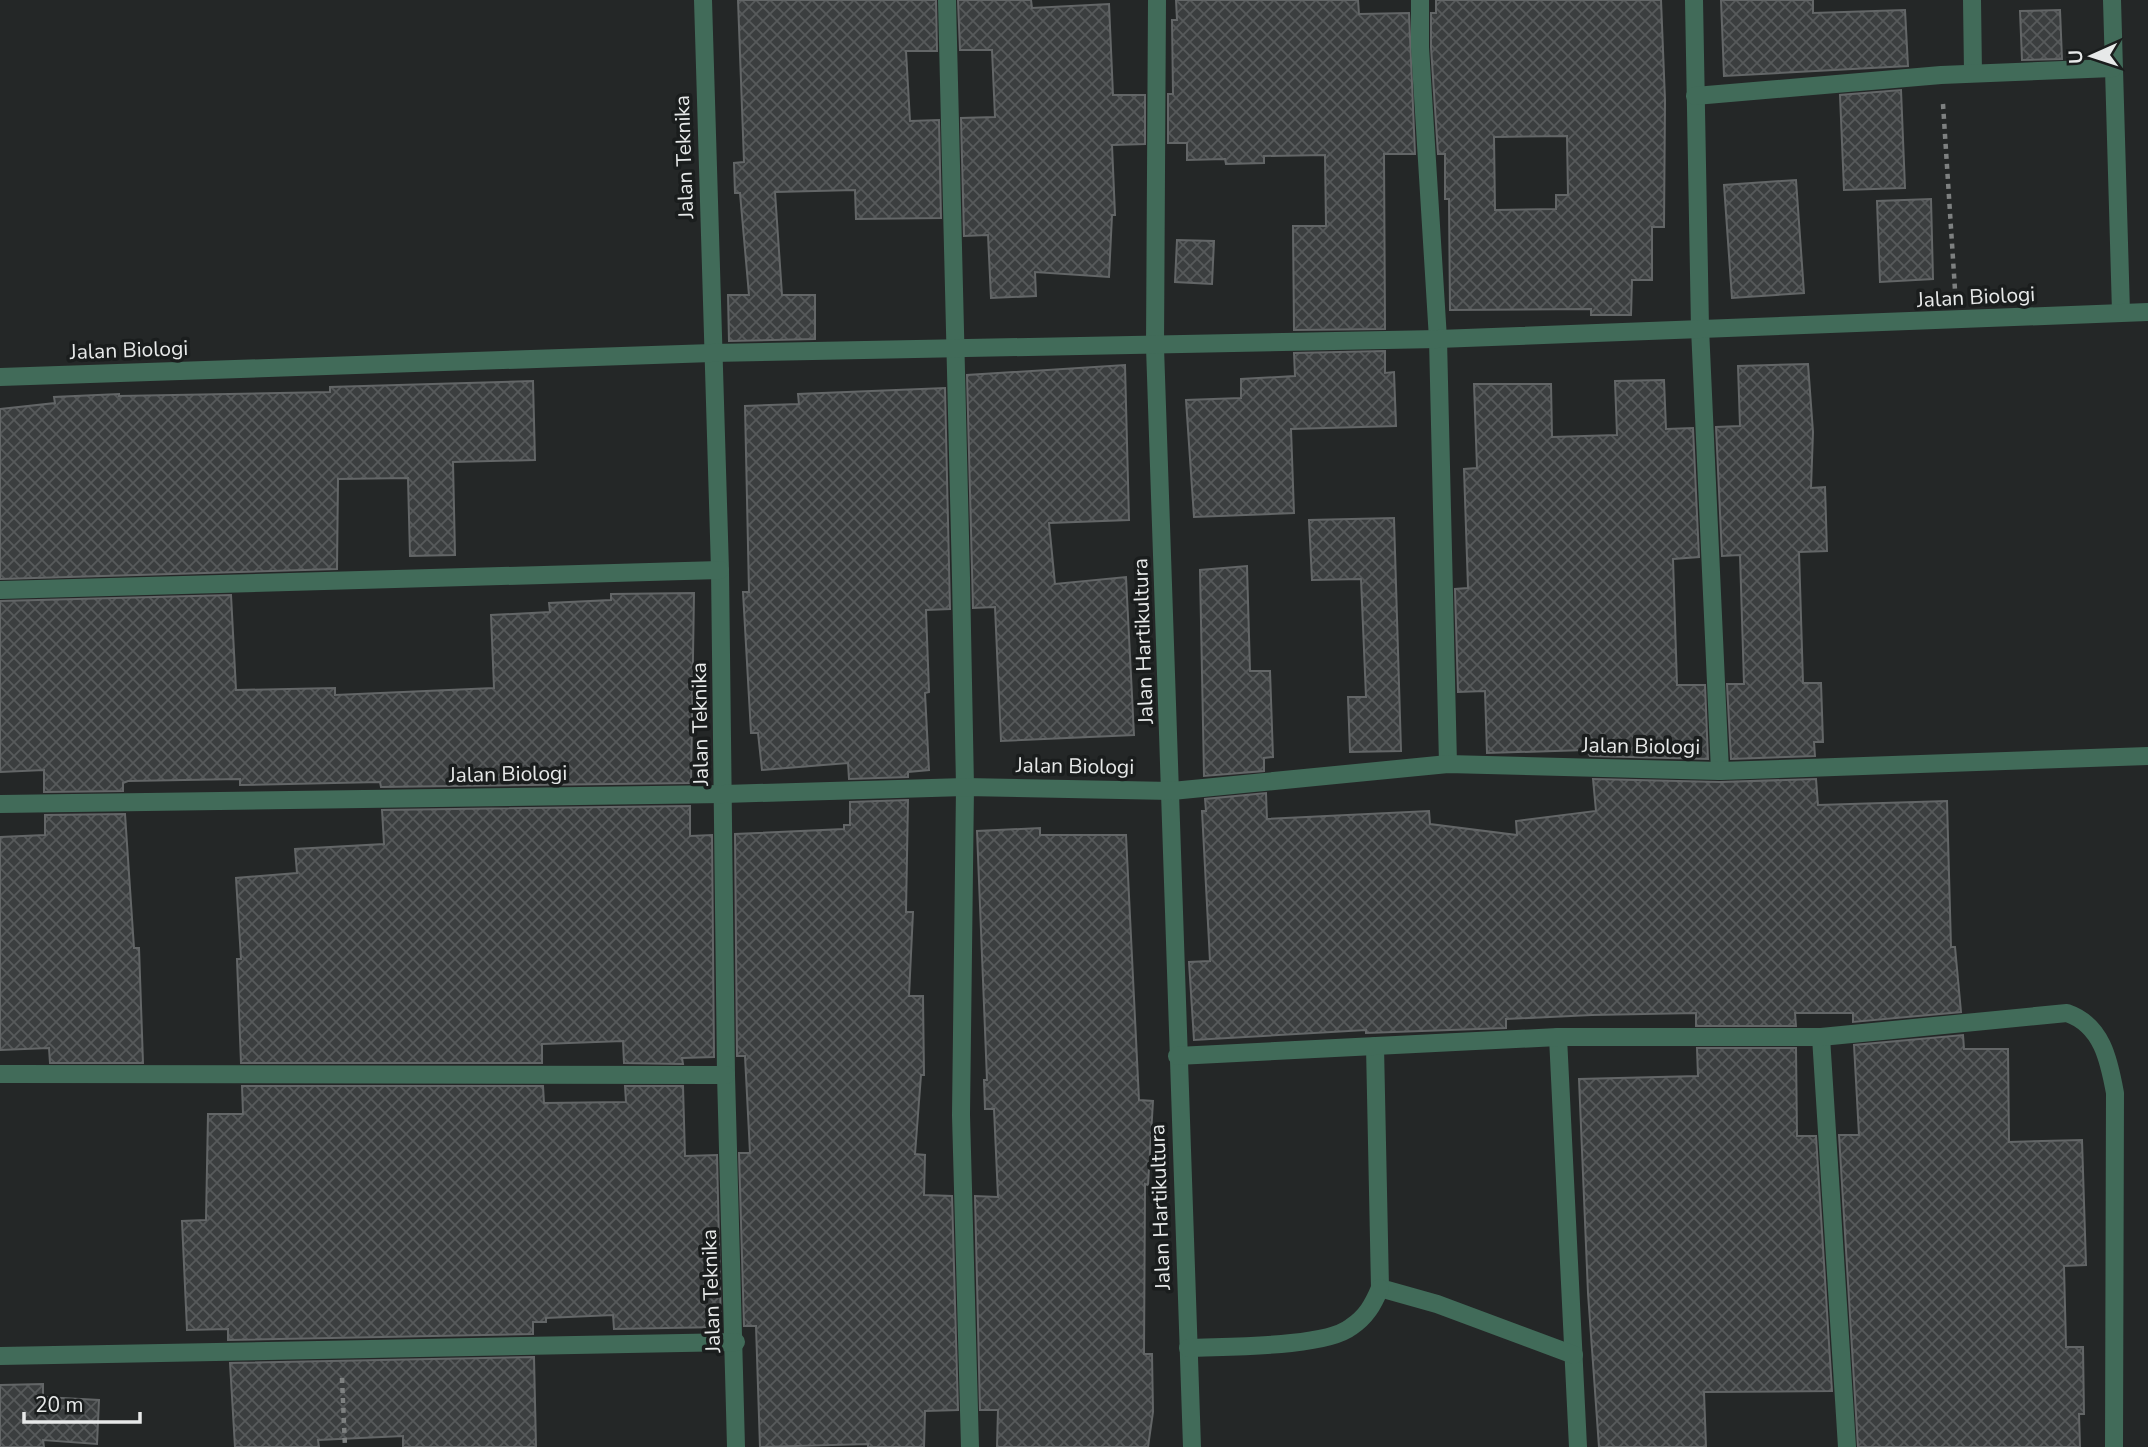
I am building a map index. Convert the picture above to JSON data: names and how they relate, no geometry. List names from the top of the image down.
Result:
{
  "streets": {
    "street": ["Jalan Teknika", "Jalan Biologi", "Jalan Hartikultura"]
  },
  "crossings": [
    ["Jalan Teknika", "Jalan Biologi"],
    ["Jalan Biologi", "Jalan Hartikultura"]
  ],
  "scale_bar": "20 m",
  "north": "left"
}
